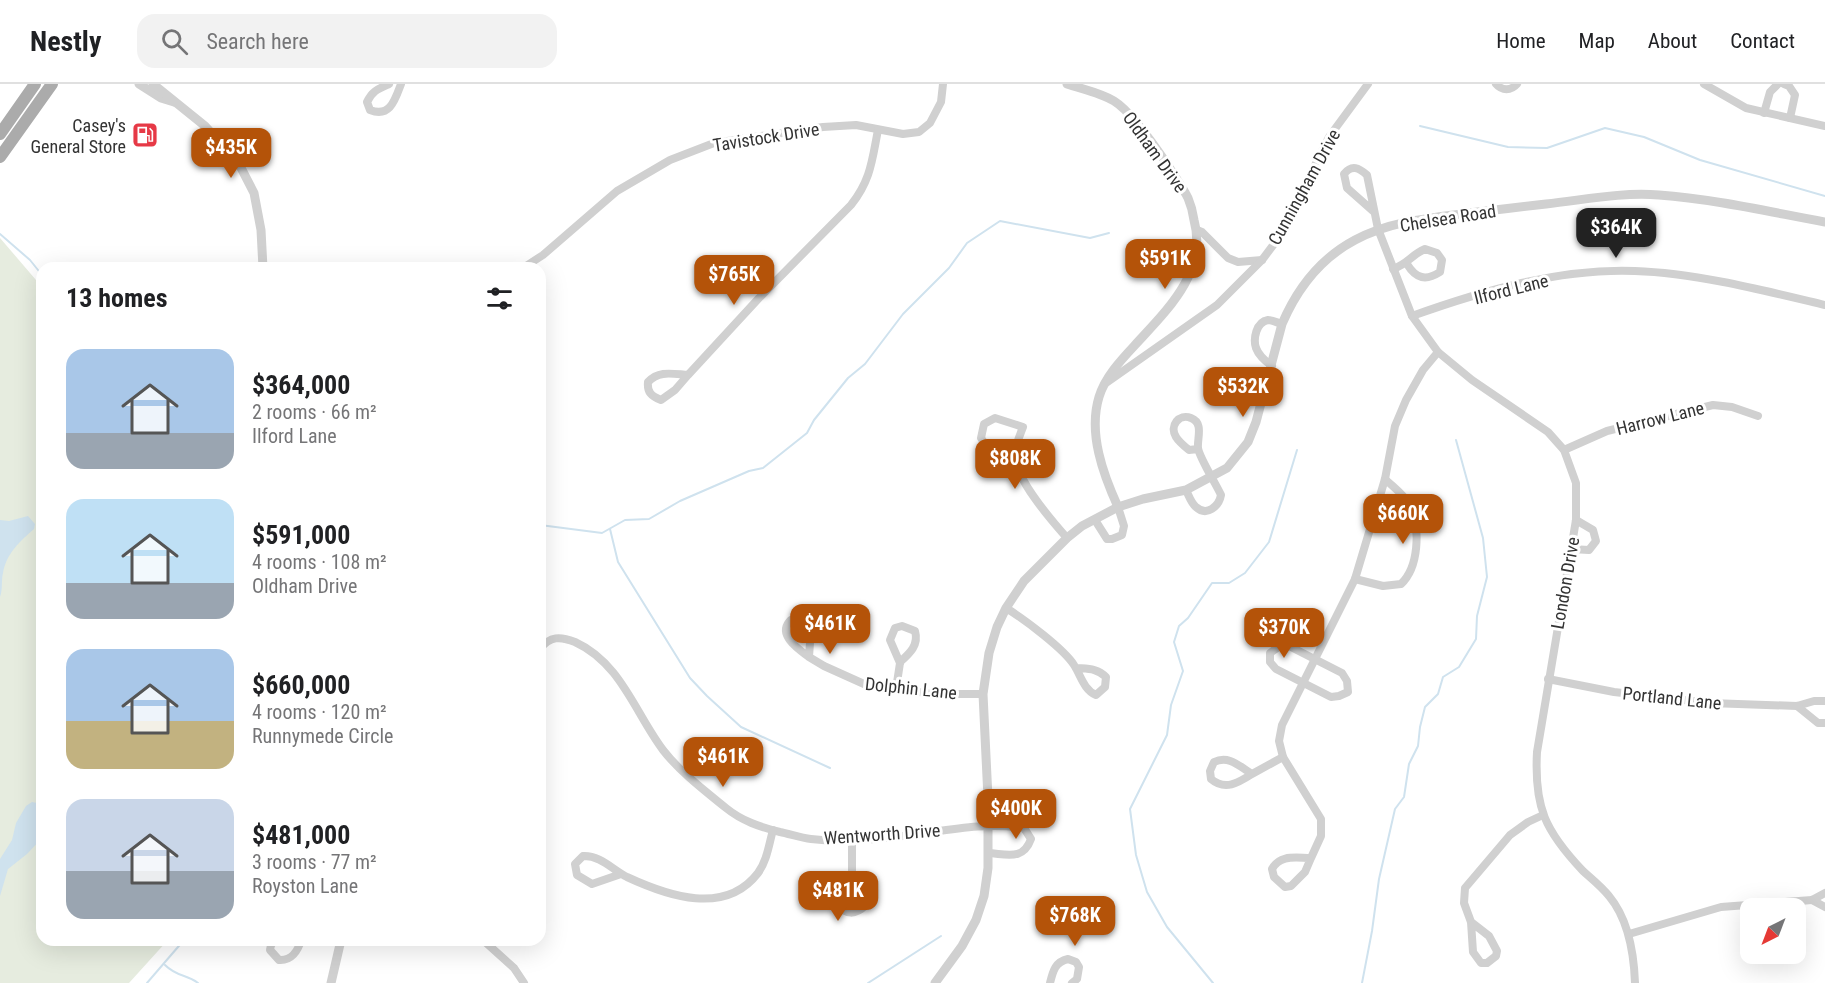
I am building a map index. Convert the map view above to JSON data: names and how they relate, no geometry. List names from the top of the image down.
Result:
{
  "streets": {
    "street": [
      "Tavistock Drive",
      "Oldham Drive",
      "Cunningham Drive",
      "Chelsea Road",
      "Ilford Lane",
      "Harrow Lane",
      "London Drive",
      "Dolphin Lane",
      "Portland Lane",
      "Wentworth Drive"
    ]
  },
  "crossings": [
    ["Oldham Drive", "Cunningham Drive"],
    ["Oldham Drive", "Chelsea Road"],
    ["Chelsea Road", "London Drive"],
    ["Chelsea Road", "Dolphin Lane"],
    ["Chelsea Road", "Wentworth Drive"],
    ["Ilford Lane", "London Drive"],
    ["Harrow Lane", "London Drive"],
    ["London Drive", "Portland Lane"]
  ],
  "places": {
    "fuel station": ["Casey's General Store"]
  },
  "north": "bottom left",
  "page": {
    "header": "Nestly",
    "search": "Search here",
    "nav": [
      "Home",
      "Map",
      "About",
      "Contact"
    ],
    "price": [
      "$435K",
      "$364K",
      "$591K",
      "$765K",
      "$532K",
      "$808K",
      "$660K",
      "$461K",
      "$370K",
      "$461K",
      "$400K",
      "$481K",
      "$768K"
    ],
    "heading": "13 homes",
    "list": [
      {
        "name": "$364,000",
        "note": "2 rooms · 66 m² · Ilford Lane"
      },
      {
        "name": "$591,000",
        "note": "4 rooms · 108 m² · Oldham Drive"
      },
      {
        "name": "$660,000",
        "note": "4 rooms · 120 m² · Runnymede Circle"
      },
      {
        "name": "$481,000",
        "note": "3 rooms · 77 m² · Royston Lane"
      }
    ]
  }
}
